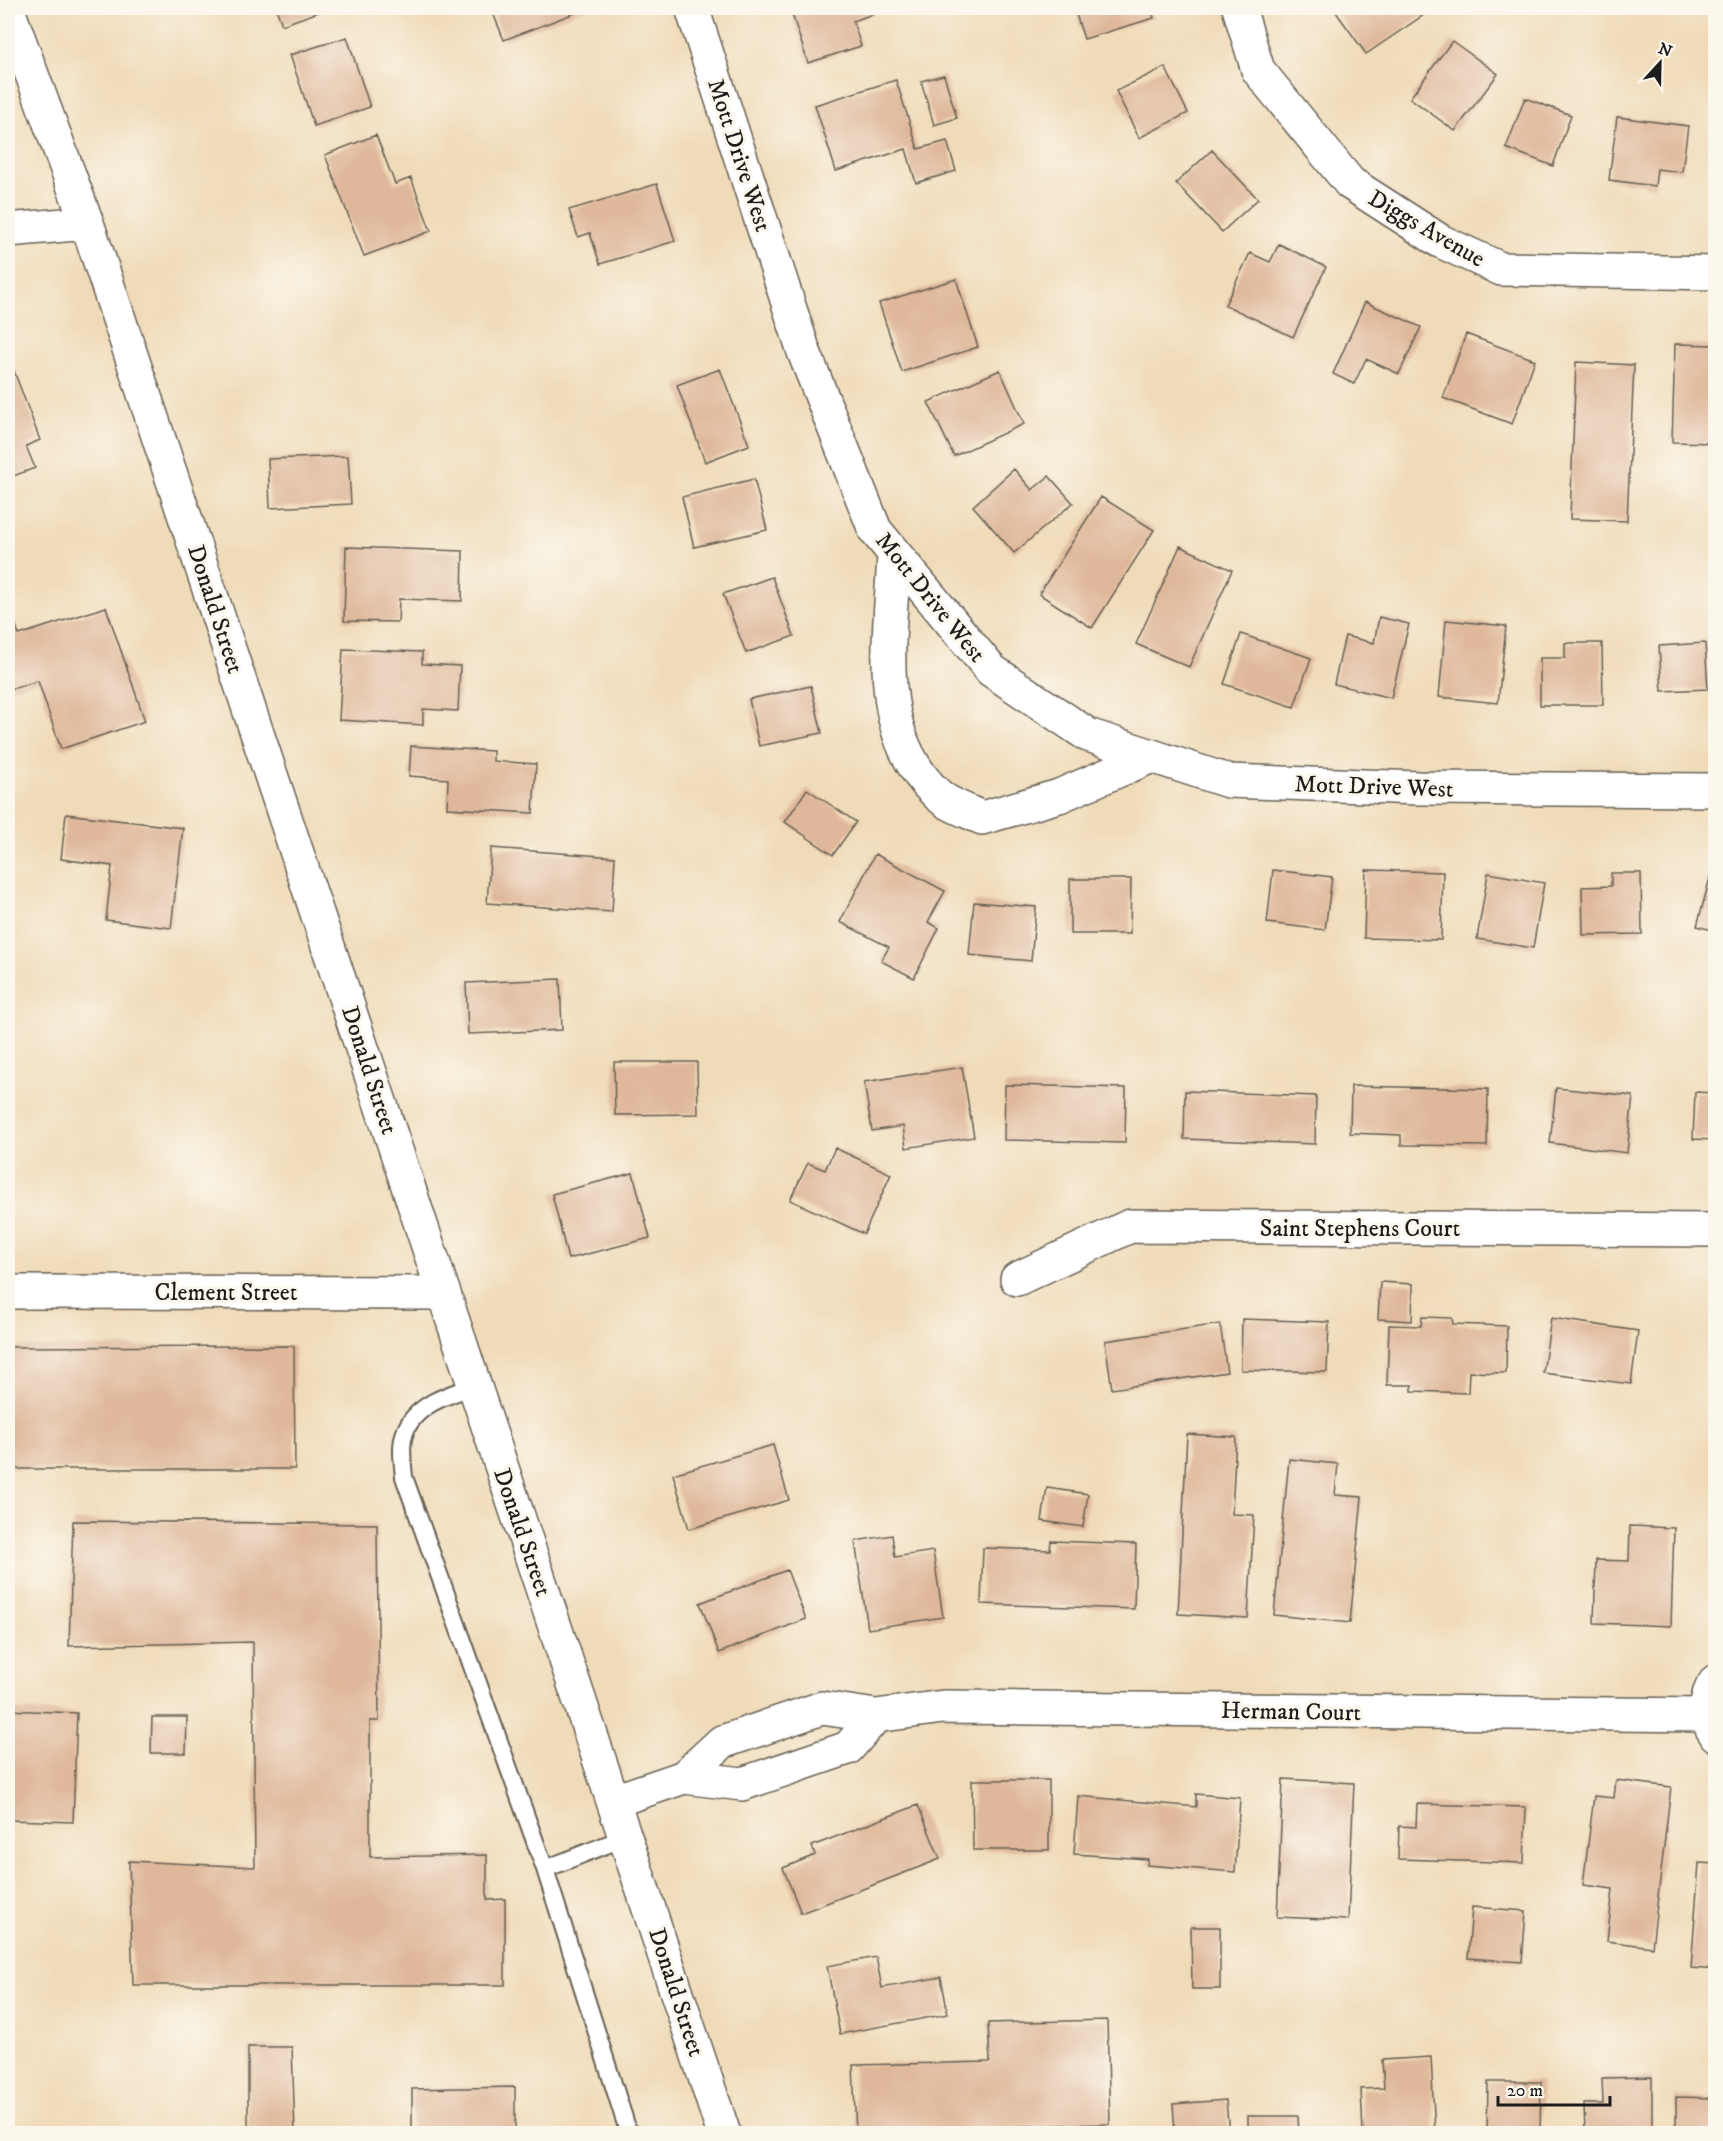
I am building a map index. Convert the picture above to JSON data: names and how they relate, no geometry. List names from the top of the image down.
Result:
{
  "streets": {
    "street": [
      "Mott Drive West",
      "Diggs Avenue",
      "Donald Street",
      "Saint Stephens Court",
      "Clement Street",
      "Herman Court"
    ]
  },
  "crossings": [
    ["Donald Street", "Clement Street"],
    ["Donald Street", "Herman Court"]
  ],
  "scale_bar": "20 m",
  "north": "top"
}
